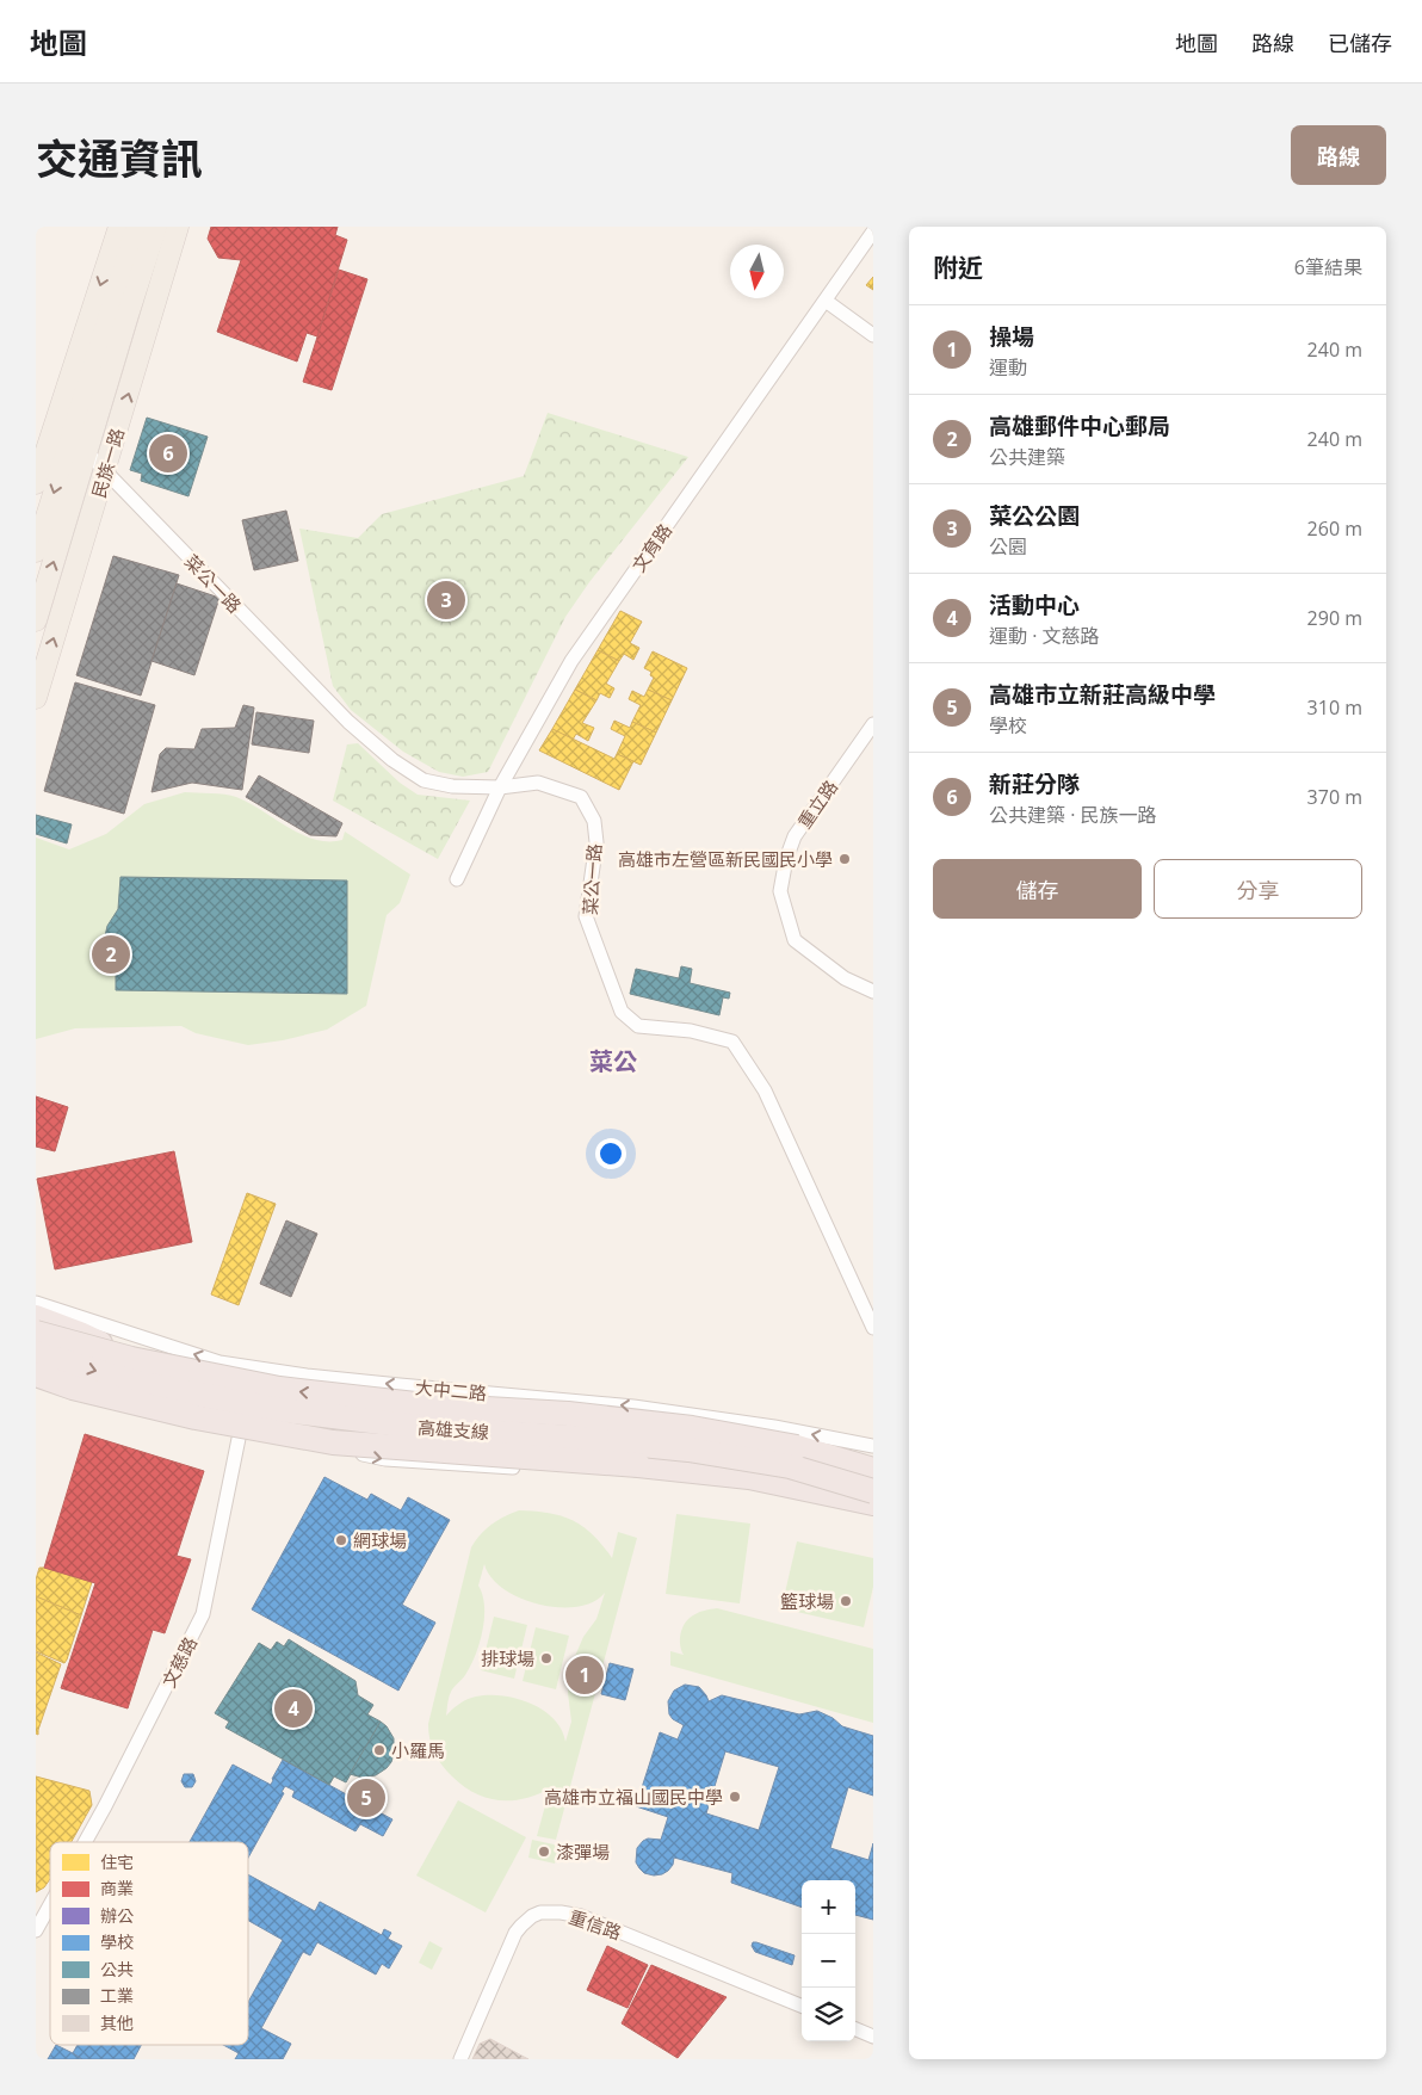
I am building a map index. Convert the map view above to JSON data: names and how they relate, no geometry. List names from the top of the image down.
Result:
{
  "streets": {
    "highway": ["高雄支線"],
    "main road": ["民族一路"],
    "street": [
      "文育路",
      "菜公一路",
      "重立路",
      "大中二路",
      "文慈路",
      "重信路"
    ]
  },
  "crossings": [
    ["民族一路", "菜公一路"],
    ["文育路", "菜公一路"],
    ["大中二路", "文慈路"]
  ],
  "districts": ["菜公"],
  "places": [
    "高雄市左營區新民國民小學",
    "網球場",
    "籃球場",
    "排球場",
    "小羅馬",
    "高雄市立福山國民中學",
    "漆彈場"
  ],
  "legend": [
    "住宅",
    "商業",
    "辦公",
    "學校",
    "公共",
    "工業",
    "其他"
  ],
  "north": "bottom",
  "page": {
    "header": "地圖",
    "nav": ["地圖", "路線", "已儲存"],
    "title": "交通資訊",
    "buttons": [
      "路線",
      ["儲存", "分享"]
    ],
    "heading": ["附近", "6筆結果"],
    "list": [
      {
        "mark": "1",
        "name": "操場",
        "note": "運動",
        "value": "240 m"
      },
      {
        "mark": "2",
        "name": "高雄郵件中心郵局",
        "note": "公共建築",
        "value": "240 m"
      },
      {
        "mark": "3",
        "name": "菜公公園",
        "note": "公園",
        "value": "260 m"
      },
      {
        "mark": "4",
        "name": "活動中心",
        "note": "運動 · 文慈路",
        "value": "290 m"
      },
      {
        "mark": "5",
        "name": "高雄市立新莊高級中學",
        "note": "學校",
        "value": "310 m"
      },
      {
        "mark": "6",
        "name": "新莊分隊",
        "note": "公共建築 · 民族一路",
        "value": "370 m"
      }
    ],
    "pins": [
      "6",
      "3",
      "2",
      "1",
      "4",
      "5"
    ],
    "map_buttons": ["+", "−"]
  }
}
